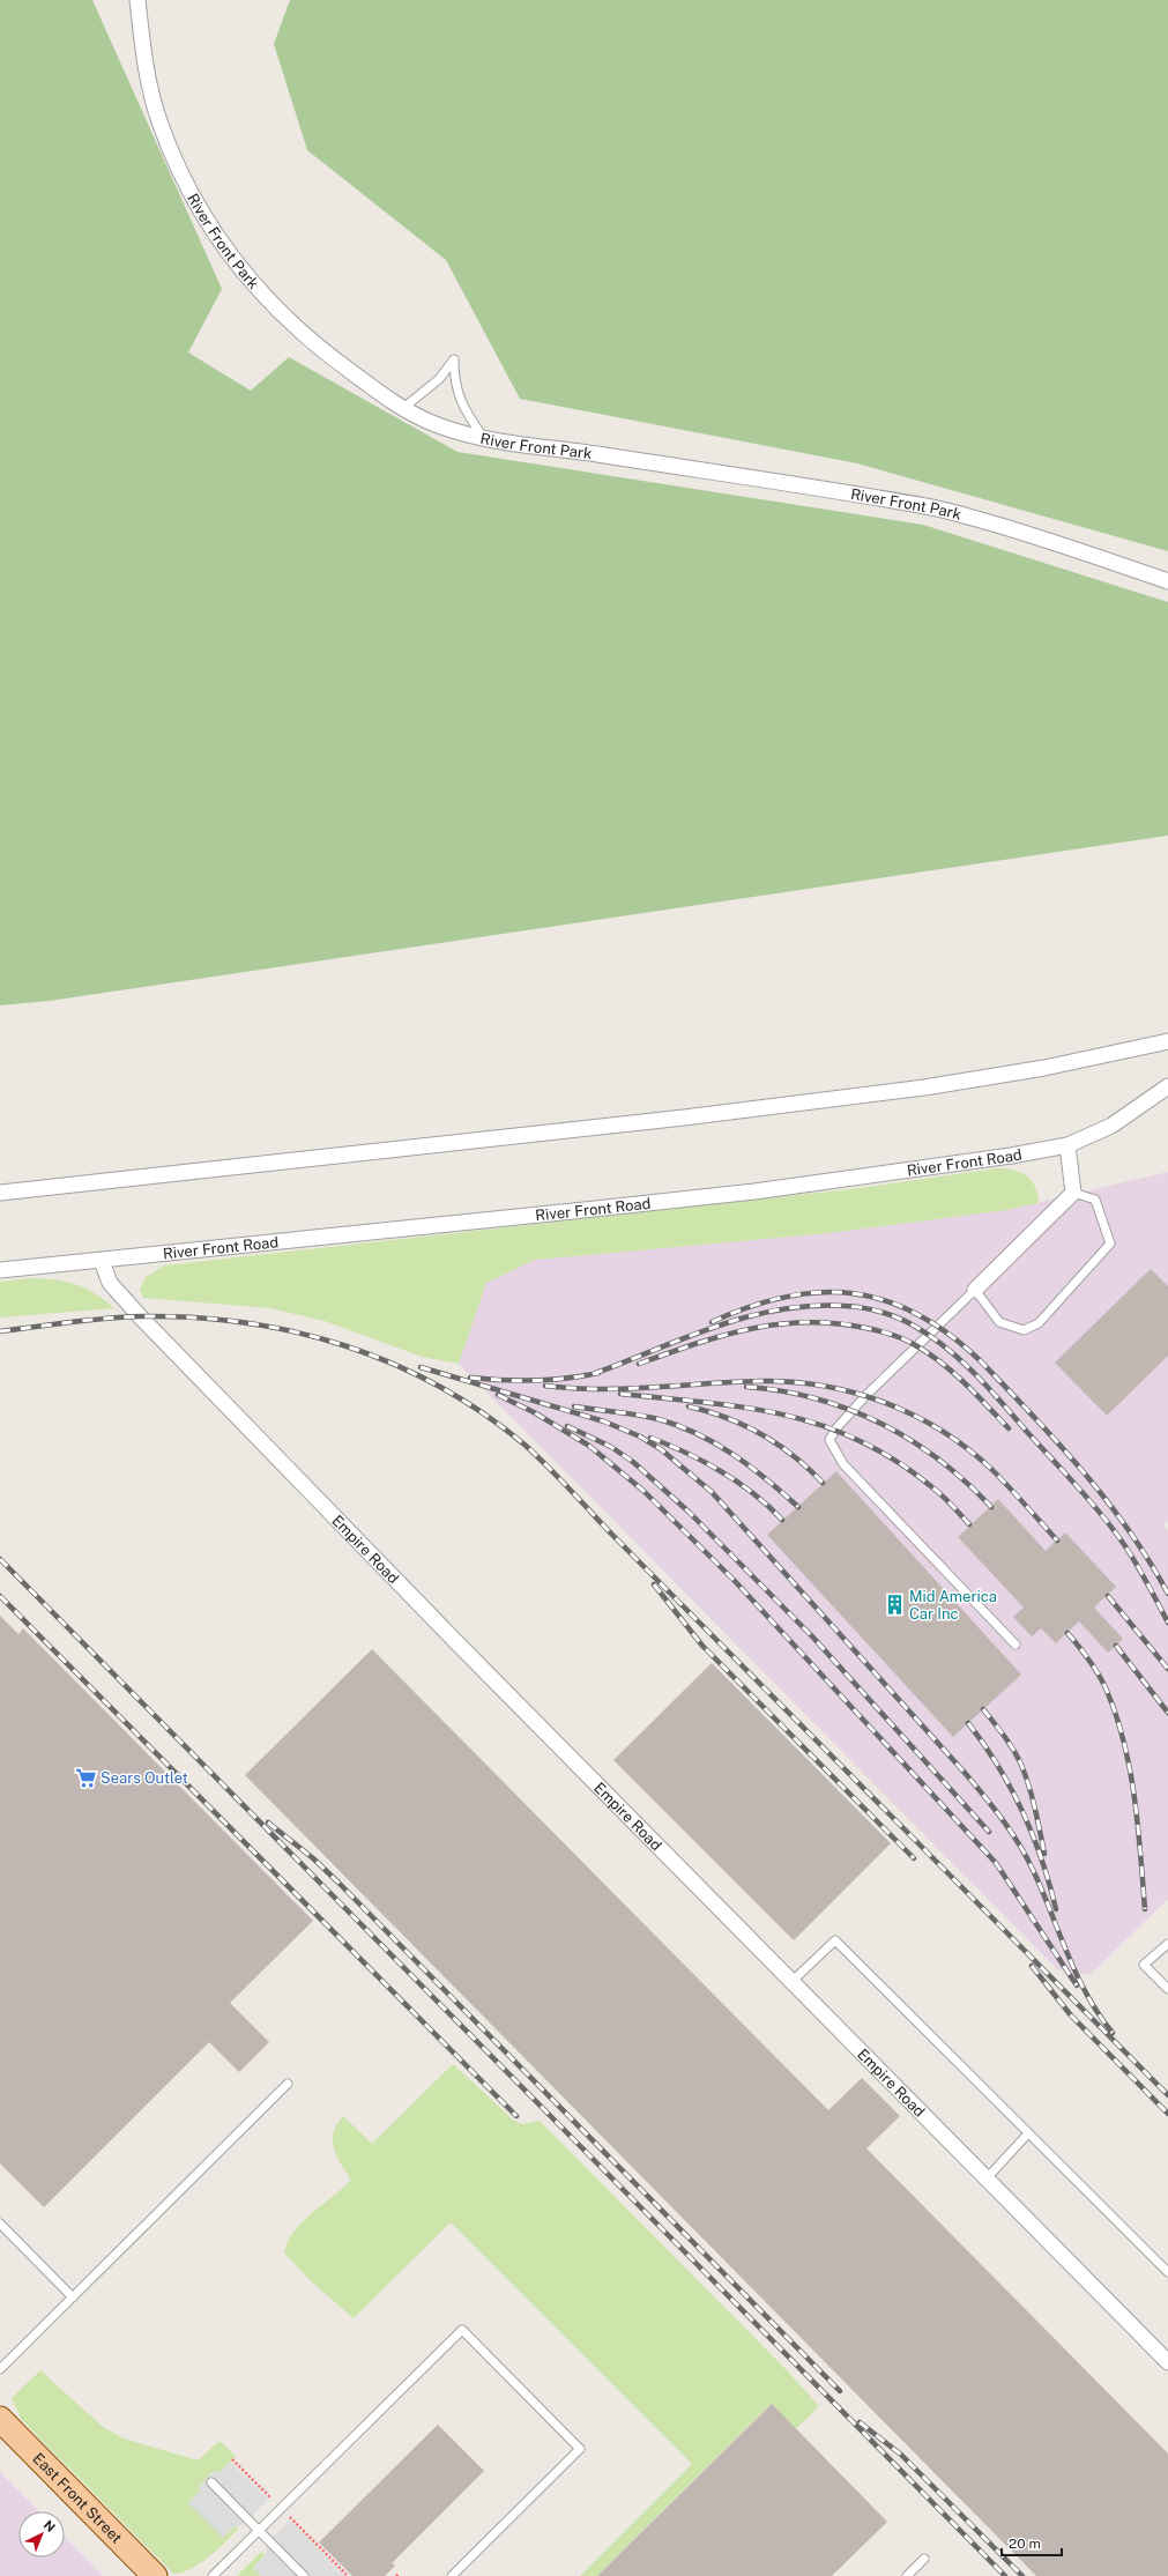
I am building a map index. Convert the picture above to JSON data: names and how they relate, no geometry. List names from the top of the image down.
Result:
{
  "streets": {
    "main road": ["East Front Street"],
    "street": ["River Front Park", "River Front Road", "Empire Road"]
  },
  "crossings": [
    ["River Front Road", "Empire Road"]
  ],
  "places": {
    "building": ["Mid America Car Inc"],
    "supermarket": ["Sears Outlet"]
  },
  "scale_bar": "20 m",
  "north": "top right"
}
